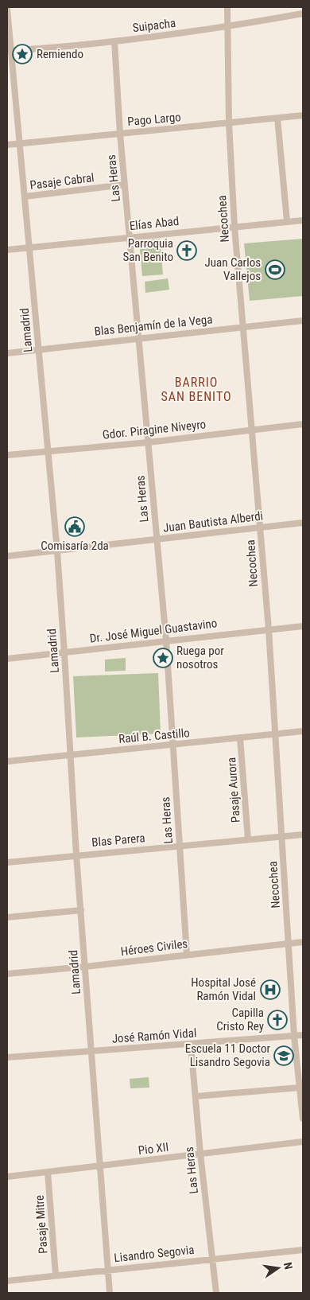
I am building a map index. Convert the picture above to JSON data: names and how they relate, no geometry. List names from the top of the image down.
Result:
{
  "streets": {
    "street": [
      "Suipacha",
      "Pago Largo",
      "Las Heras",
      "Pasaje Cabral",
      "Necochea",
      "Elías Abad",
      "Blas Benjamín de la Vega",
      "Lamadrid",
      "Gdor. Piragine Niveyro",
      "Juan Bautista Alberdi",
      "Dr. José Miguel Guastavino",
      "Raúl B. Castillo",
      "Pasaje Aurora",
      "Blas Parera",
      "Héroes Civiles",
      "José Ramón Vidal",
      "Pio XII",
      "Pasaje Mitre",
      "Lisandro Segovia"
    ]
  },
  "crossings": [
    ["Suipacha", "Las Heras"],
    ["Suipacha", "Necochea"],
    ["Suipacha", "Lamadrid"],
    ["Pago Largo", "Las Heras"],
    ["Pago Largo", "Necochea"],
    ["Pago Largo", "Lamadrid"],
    ["Las Heras", "Pasaje Cabral"],
    ["Las Heras", "Elías Abad"],
    ["Las Heras", "Blas Benjamín de la Vega"],
    ["Las Heras", "Gdor. Piragine Niveyro"],
    ["Las Heras", "Juan Bautista Alberdi"],
    ["Las Heras", "Dr. José Miguel Guastavino"],
    ["Las Heras", "Raúl B. Castillo"],
    ["Las Heras", "Blas Parera"],
    ["Las Heras", "Héroes Civiles"],
    ["Las Heras", "José Ramón Vidal"],
    ["Las Heras", "Pio XII"],
    ["Las Heras", "Lisandro Segovia"],
    ["Pasaje Cabral", "Lamadrid"],
    ["Necochea", "Elías Abad"],
    ["Necochea", "Blas Benjamín de la Vega"],
    ["Necochea", "Gdor. Piragine Niveyro"],
    ["Necochea", "Juan Bautista Alberdi"],
    ["Necochea", "Dr. José Miguel Guastavino"],
    ["Necochea", "Raúl B. Castillo"],
    ["Necochea", "Blas Parera"],
    ["Necochea", "Héroes Civiles"],
    ["Necochea", "José Ramón Vidal"],
    ["Elías Abad", "Lamadrid"],
    ["Blas Benjamín de la Vega", "Lamadrid"],
    ["Lamadrid", "Gdor. Piragine Niveyro"],
    ["Lamadrid", "Juan Bautista Alberdi"],
    ["Lamadrid", "Dr. José Miguel Guastavino"],
    ["Lamadrid", "Raúl B. Castillo"],
    ["Lamadrid", "Blas Parera"],
    ["Lamadrid", "Héroes Civiles"],
    ["Lamadrid", "José Ramón Vidal"],
    ["Lamadrid", "Pio XII"],
    ["Lamadrid", "Lisandro Segovia"],
    ["Raúl B. Castillo", "Pasaje Aurora"],
    ["Pasaje Aurora", "Blas Parera"],
    ["Pio XII", "Pasaje Mitre"],
    ["Pasaje Mitre", "Lisandro Segovia"]
  ],
  "districts": ["BARRIO SAN BENITO"],
  "places": {
    "place": ["Remiendo", "Ruega por nosotros"],
    "church": ["Parroquia San Benito", "Capilla Cristo Rey"],
    "sports": ["Juan Carlos Vallejos"],
    "public building": ["Comisaría 2da"],
    "hospital": ["Hospital José Ramón Vidal"],
    "school or university": ["Escuela 11 Doctor Lisandro Segovia"]
  },
  "north": "right"
}
